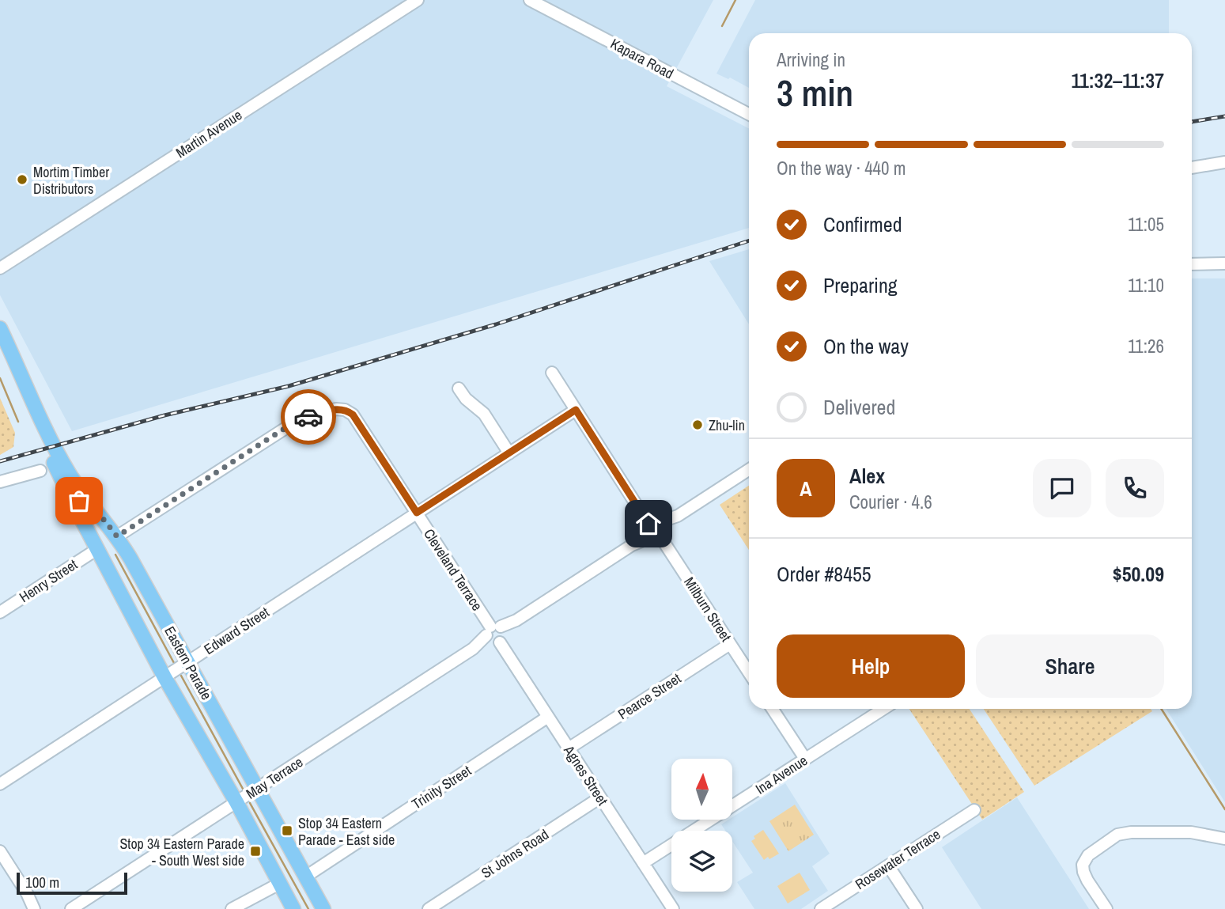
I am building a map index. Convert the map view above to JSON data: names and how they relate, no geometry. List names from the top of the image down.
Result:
{
  "streets": {
    "main road": ["Eastern Parade"],
    "street": [
      "Kapara Road",
      "Martin Avenue",
      "Cleveland Terrace",
      "Henry Street",
      "Milburn Street",
      "Edward Street",
      "Pearce Street",
      "Ina Avenue",
      "Agnes Street",
      "May Terrace",
      "Trinity Street",
      "St Johns Road",
      "Rosewater Terrace"
    ]
  },
  "crossings": [
    ["Cleveland Terrace", "Edward Street"],
    ["Cleveland Terrace", "Agnes Street"],
    ["Cleveland Terrace", "May Terrace"],
    ["Henry Street", "Eastern Parade"],
    ["Milburn Street", "Edward Street"],
    ["Milburn Street", "Pearce Street"],
    ["Milburn Street", "May Terrace"],
    ["Edward Street", "Eastern Parade"],
    ["Eastern Parade", "May Terrace"],
    ["Eastern Parade", "Trinity Street"],
    ["Pearce Street", "Agnes Street"],
    ["Ina Avenue", "Agnes Street"],
    ["Agnes Street", "May Terrace"],
    ["Agnes Street", "Trinity Street"],
    ["Agnes Street", "St Johns Road"]
  ],
  "places": {
    "other": ["Mortim Timber Distributors", "Zhu-lin"],
    "transit": ["Stop 34 Eastern Parade - East side", "Stop 34 Eastern Parade - South West side"]
  },
  "scale_bar": "100 m",
  "north": "top",
  "page": {
    "heading": ["3 min", "Arriving in", "11:32–11:37"],
    "panel": [
      "Alex",
      "Courier · 4.6",
      "Order #8455",
      "$50.09"
    ],
    "bar": "On the way · 440 m",
    "list": [
      ["Confirmed", "11:05"],
      ["Preparing", "11:10"],
      ["On the way", "11:26"],
      "Delivered"
    ],
    "round": "A",
    "buttons": ["Help", "Share"],
    "scale": "100 m"
  }
}
